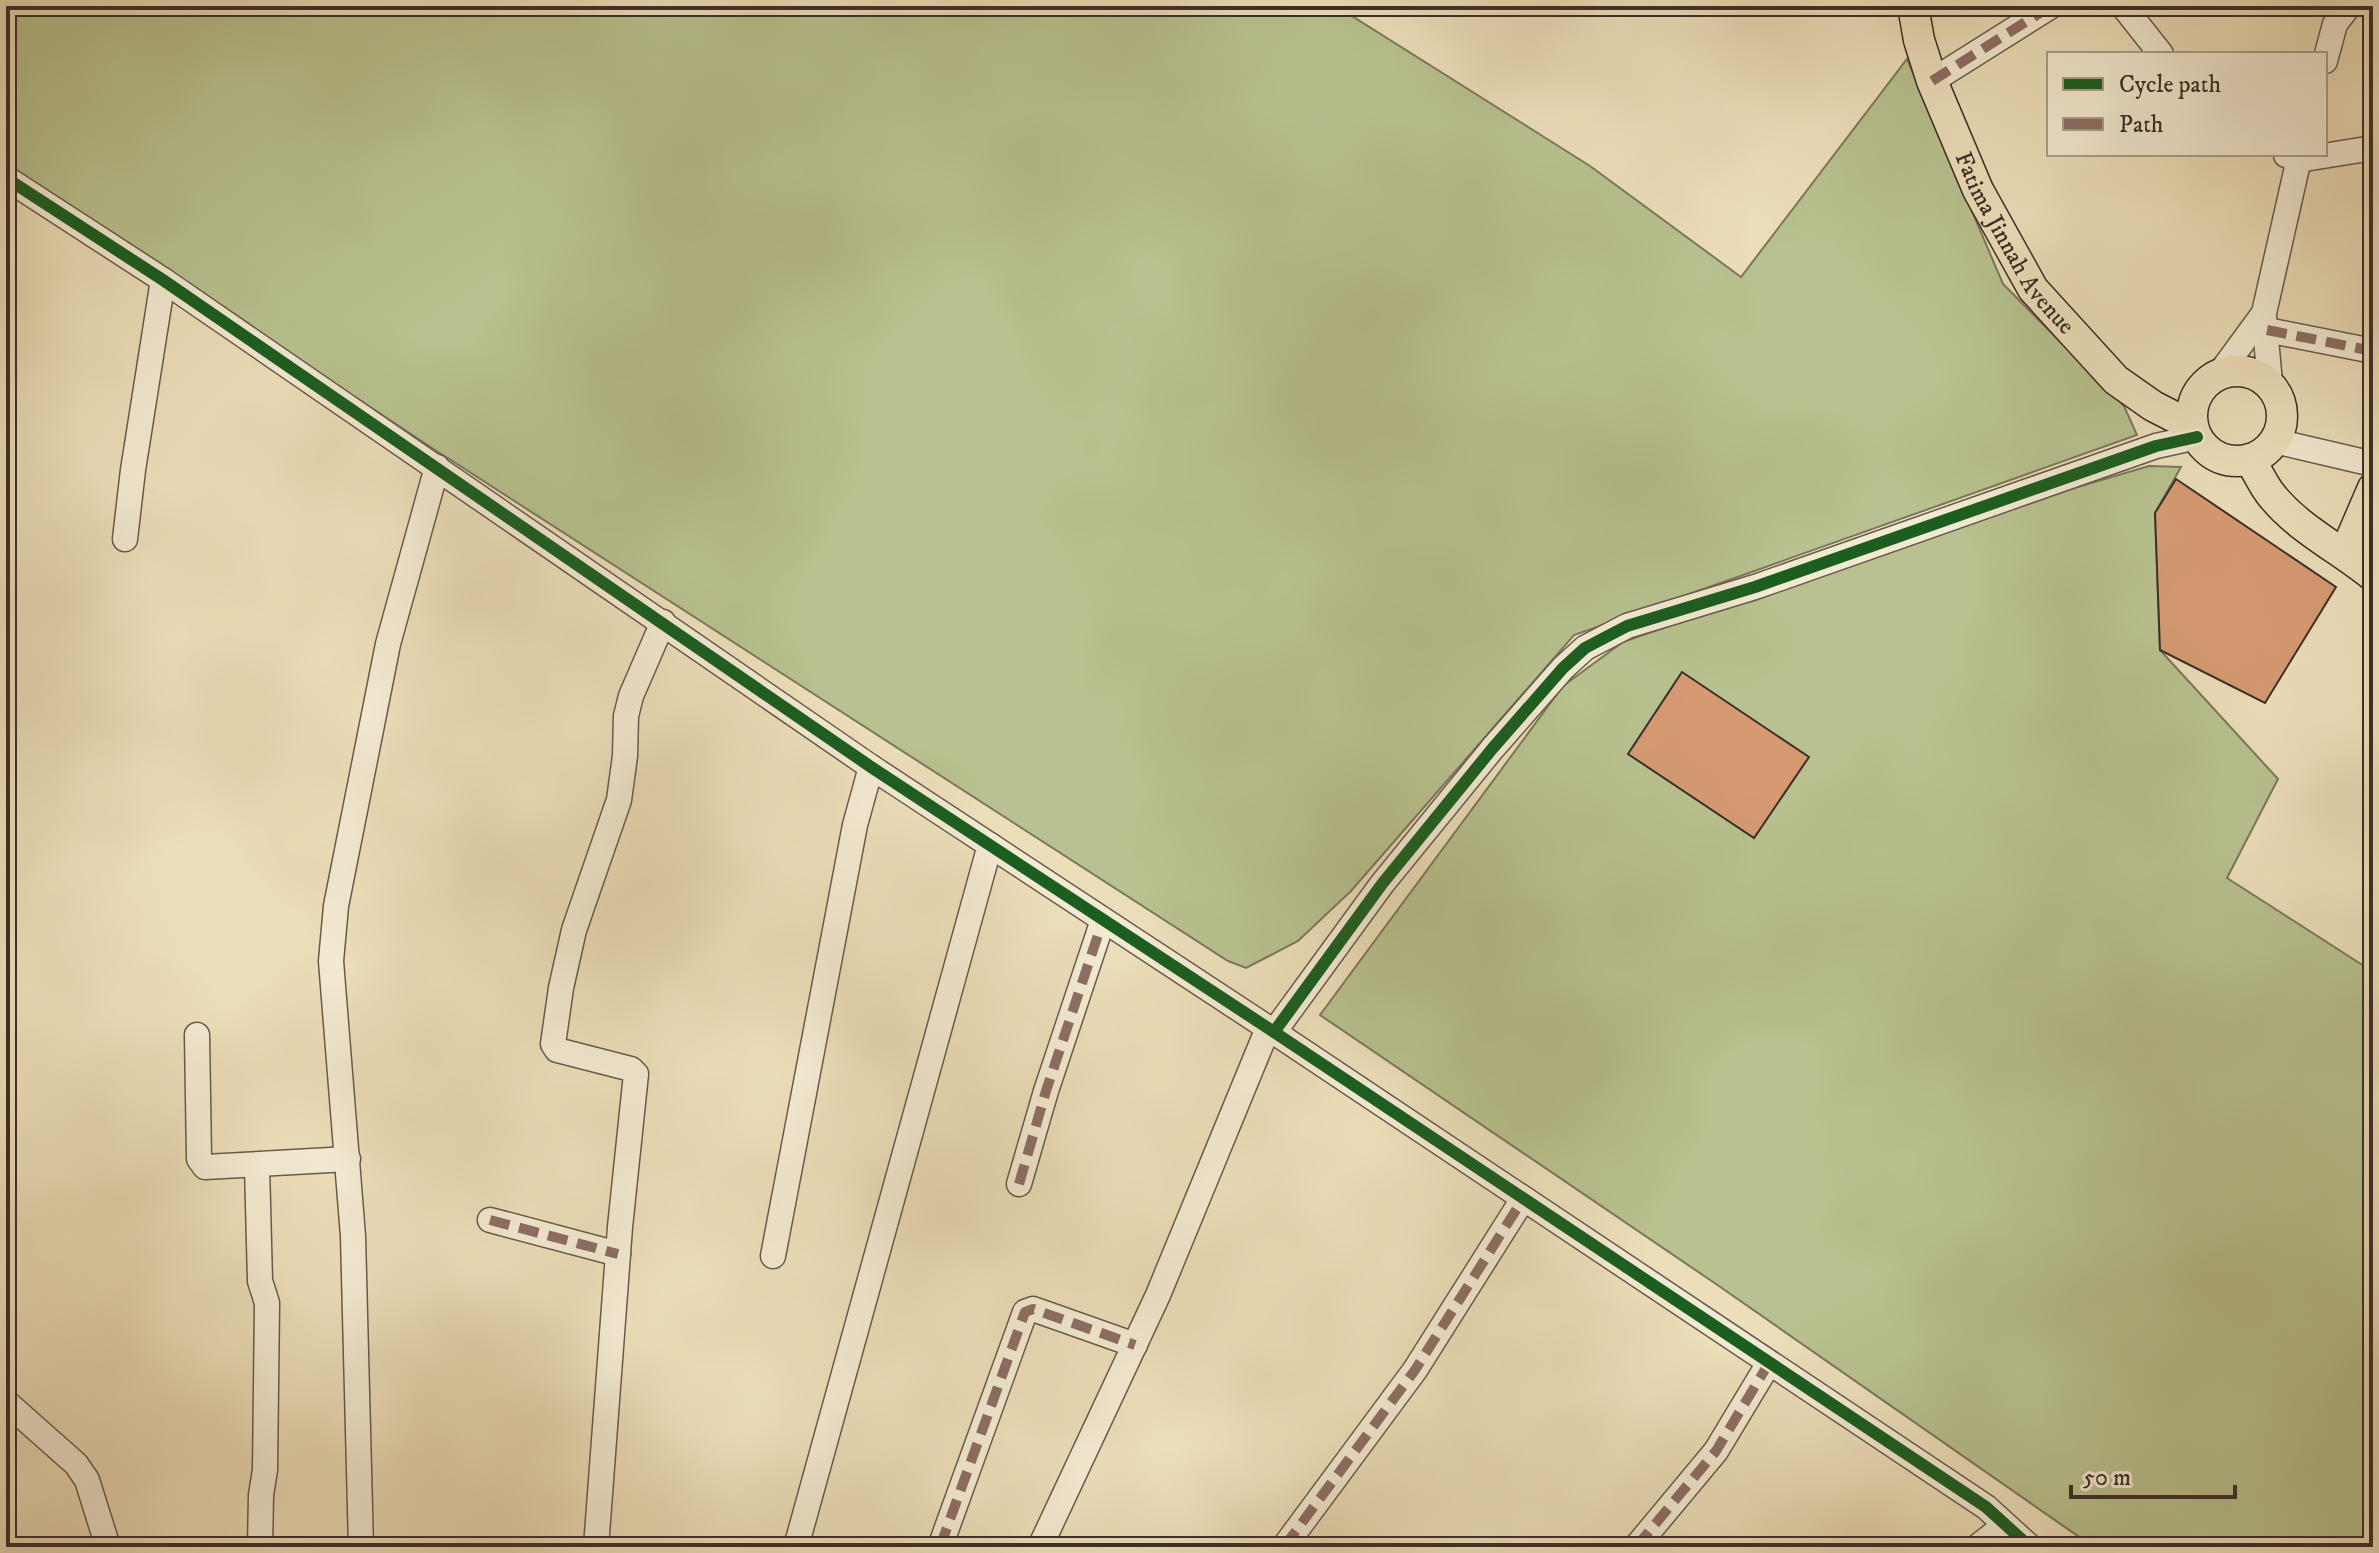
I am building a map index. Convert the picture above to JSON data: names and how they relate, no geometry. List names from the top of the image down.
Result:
{
  "streets": {
    "main road": ["Fatima Jinnah Avenue"]
  },
  "legend": ["Cycle path", "Path"],
  "scale_bar": "50 m"
}
